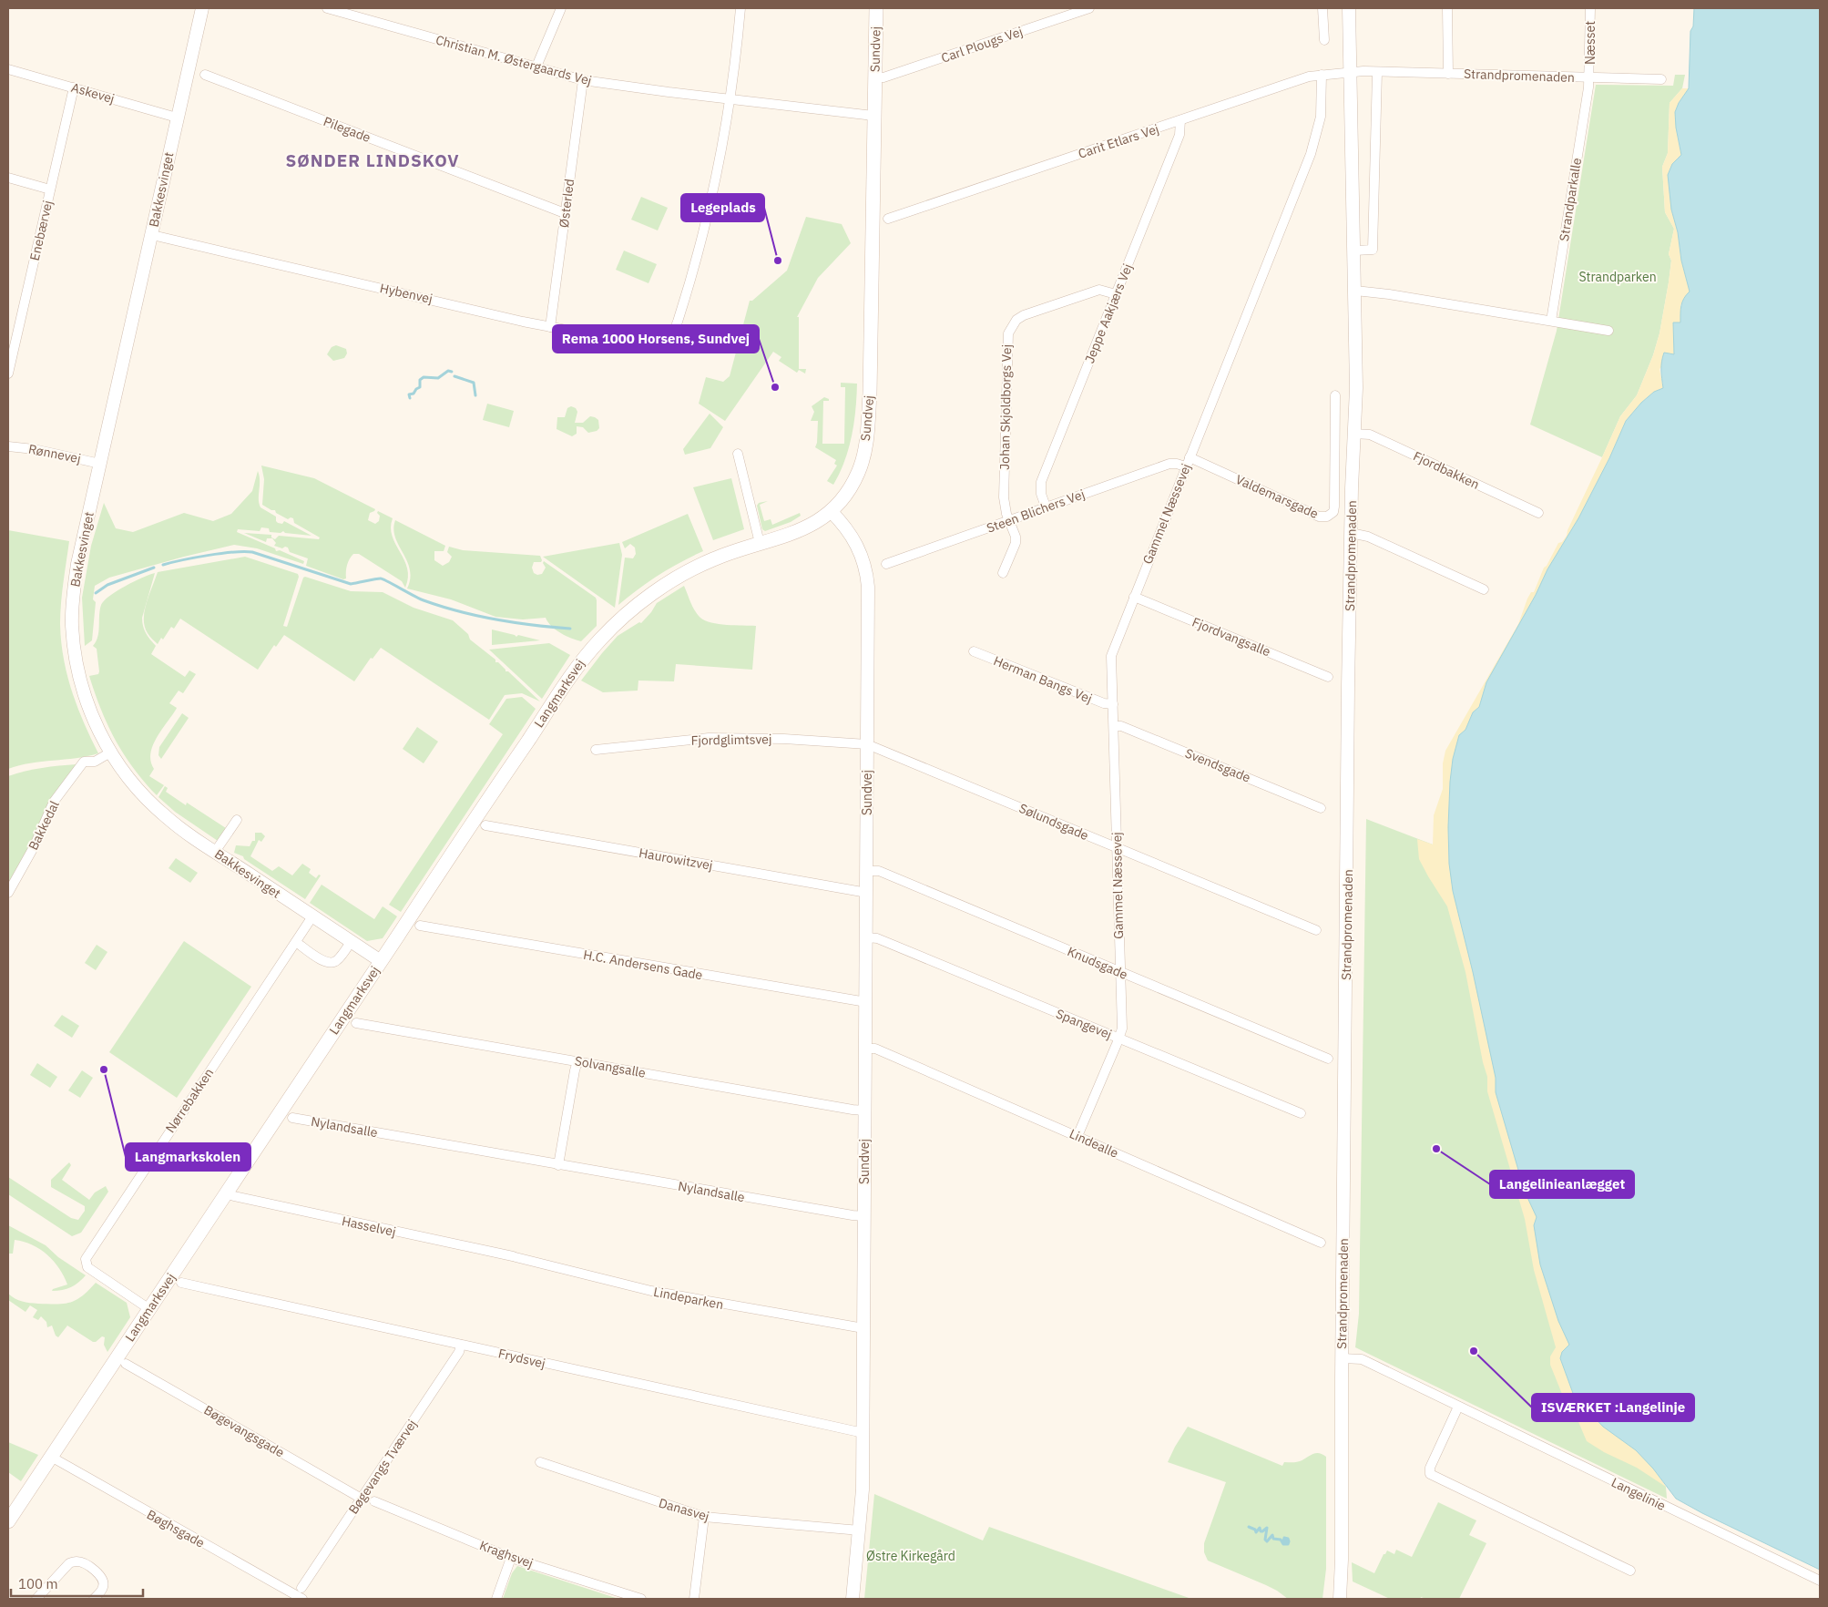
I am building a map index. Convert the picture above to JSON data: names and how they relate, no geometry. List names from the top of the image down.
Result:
{
  "streets": {
    "main road": ["Sundvej", "Langmarksvej"],
    "street": [
      "Næsset",
      "Carl Plougs Vej",
      "Christian M. Østergaards Vej",
      "Strandpromenaden",
      "Askevej",
      "Pilegade",
      "Carit Etlars Vej",
      "Bakkesvinget",
      "Strandparkalle",
      "Østerled",
      "Enebærvej",
      "Hybenvej",
      "Jeppe Aakjærs Vej",
      "Johan Skjoldborgs Vej",
      "Rønnevej",
      "Fjordbakken",
      "Valdemarsgade",
      "Steen Blichers Vej",
      "Gammel Næssevej",
      "Fjordvangsalle",
      "Herman Bangs Vej",
      "Fjordglimtsvej",
      "Svendsgade",
      "Sølundsgade",
      "Bakkedal",
      "Haurowitzvej",
      "Knudsgade",
      "H.C. Andersens Gade",
      "Spangevej",
      "Solvangsalle",
      "Nørrebakken",
      "Nylandsalle",
      "Lindealle",
      "Hasselvej",
      "Lindeparken",
      "Frydsvej",
      "Bøgevangsgade",
      "Bøgevangs Tværvej",
      "Langelinie",
      "Danasvej",
      "Bøghsgade",
      "Kraghsvej"
    ]
  },
  "crossings": [
    ["Næsset", "Strandpromenaden"],
    ["Næsset", "Strandparkalle"],
    ["Carl Plougs Vej", "Sundvej"],
    ["Sundvej", "Christian M. Østergaards Vej"],
    ["Sundvej", "Langmarksvej"],
    ["Sundvej", "Fjordglimtsvej"],
    ["Sundvej", "Sølundsgade"],
    ["Sundvej", "Haurowitzvej"],
    ["Sundvej", "Knudsgade"],
    ["Sundvej", "H.C. Andersens Gade"],
    ["Sundvej", "Spangevej"],
    ["Sundvej", "Solvangsalle"],
    ["Sundvej", "Nylandsalle"],
    ["Sundvej", "Lindealle"],
    ["Sundvej", "Lindeparken"],
    ["Sundvej", "Frydsvej"],
    ["Sundvej", "Danasvej"],
    ["Christian M. Østergaards Vej", "Østerled"],
    ["Christian M. Østergaards Vej", "Hybenvej"],
    ["Strandpromenaden", "Carit Etlars Vej"],
    ["Strandpromenaden", "Strandparkalle"],
    ["Strandpromenaden", "Fjordbakken"],
    ["Strandpromenaden", "Langelinie"],
    ["Askevej", "Bakkesvinget"],
    ["Askevej", "Enebærvej"],
    ["Pilegade", "Østerled"],
    ["Carit Etlars Vej", "Jeppe Aakjærs Vej"],
    ["Carit Etlars Vej", "Gammel Næssevej"],
    ["Bakkesvinget", "Hybenvej"],
    ["Bakkesvinget", "Rønnevej"],
    ["Bakkesvinget", "Langmarksvej"],
    ["Bakkesvinget", "Bakkedal"],
    ["Bakkesvinget", "Nørrebakken"],
    ["Østerled", "Hybenvej"],
    ["Jeppe Aakjærs Vej", "Johan Skjoldborgs Vej"],
    ["Jeppe Aakjærs Vej", "Steen Blichers Vej"],
    ["Johan Skjoldborgs Vej", "Steen Blichers Vej"],
    ["Valdemarsgade", "Gammel Næssevej"],
    ["Steen Blichers Vej", "Gammel Næssevej"],
    ["Gammel Næssevej", "Fjordvangsalle"],
    ["Gammel Næssevej", "Herman Bangs Vej"],
    ["Gammel Næssevej", "Svendsgade"],
    ["Gammel Næssevej", "Sølundsgade"],
    ["Gammel Næssevej", "Knudsgade"],
    ["Gammel Næssevej", "Spangevej"],
    ["Gammel Næssevej", "Lindealle"],
    ["Langmarksvej", "Nørrebakken"],
    ["Langmarksvej", "Hasselvej"],
    ["Langmarksvej", "Bøghsgade"],
    ["Fjordglimtsvej", "Sølundsgade"],
    ["Hasselvej", "Lindeparken"],
    ["Frydsvej", "Bøgevangs Tværvej"],
    ["Bøgevangsgade", "Bøgevangs Tværvej"]
  ],
  "districts": ["SØNDER LINDSKOV"],
  "parks": ["Strandparken", "Østre Kirkegård"],
  "places": [
    "Legeplads",
    "Rema 1000 Horsens, Sundvej",
    "Langmarkskolen",
    "Langelinieanlægget",
    "ISVÆRKET :Langelinje"
  ],
  "scale_bar": "100 m"
}
